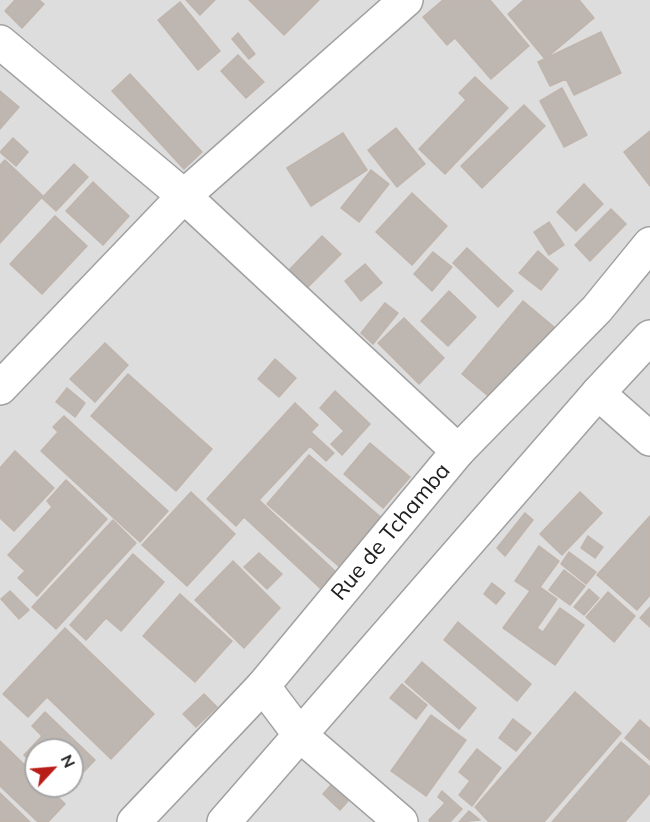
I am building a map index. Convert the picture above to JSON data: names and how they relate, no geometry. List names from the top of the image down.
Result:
{
  "streets": {
    "street": ["Rue de Tchamba"]
  },
  "north": "top right"
}
